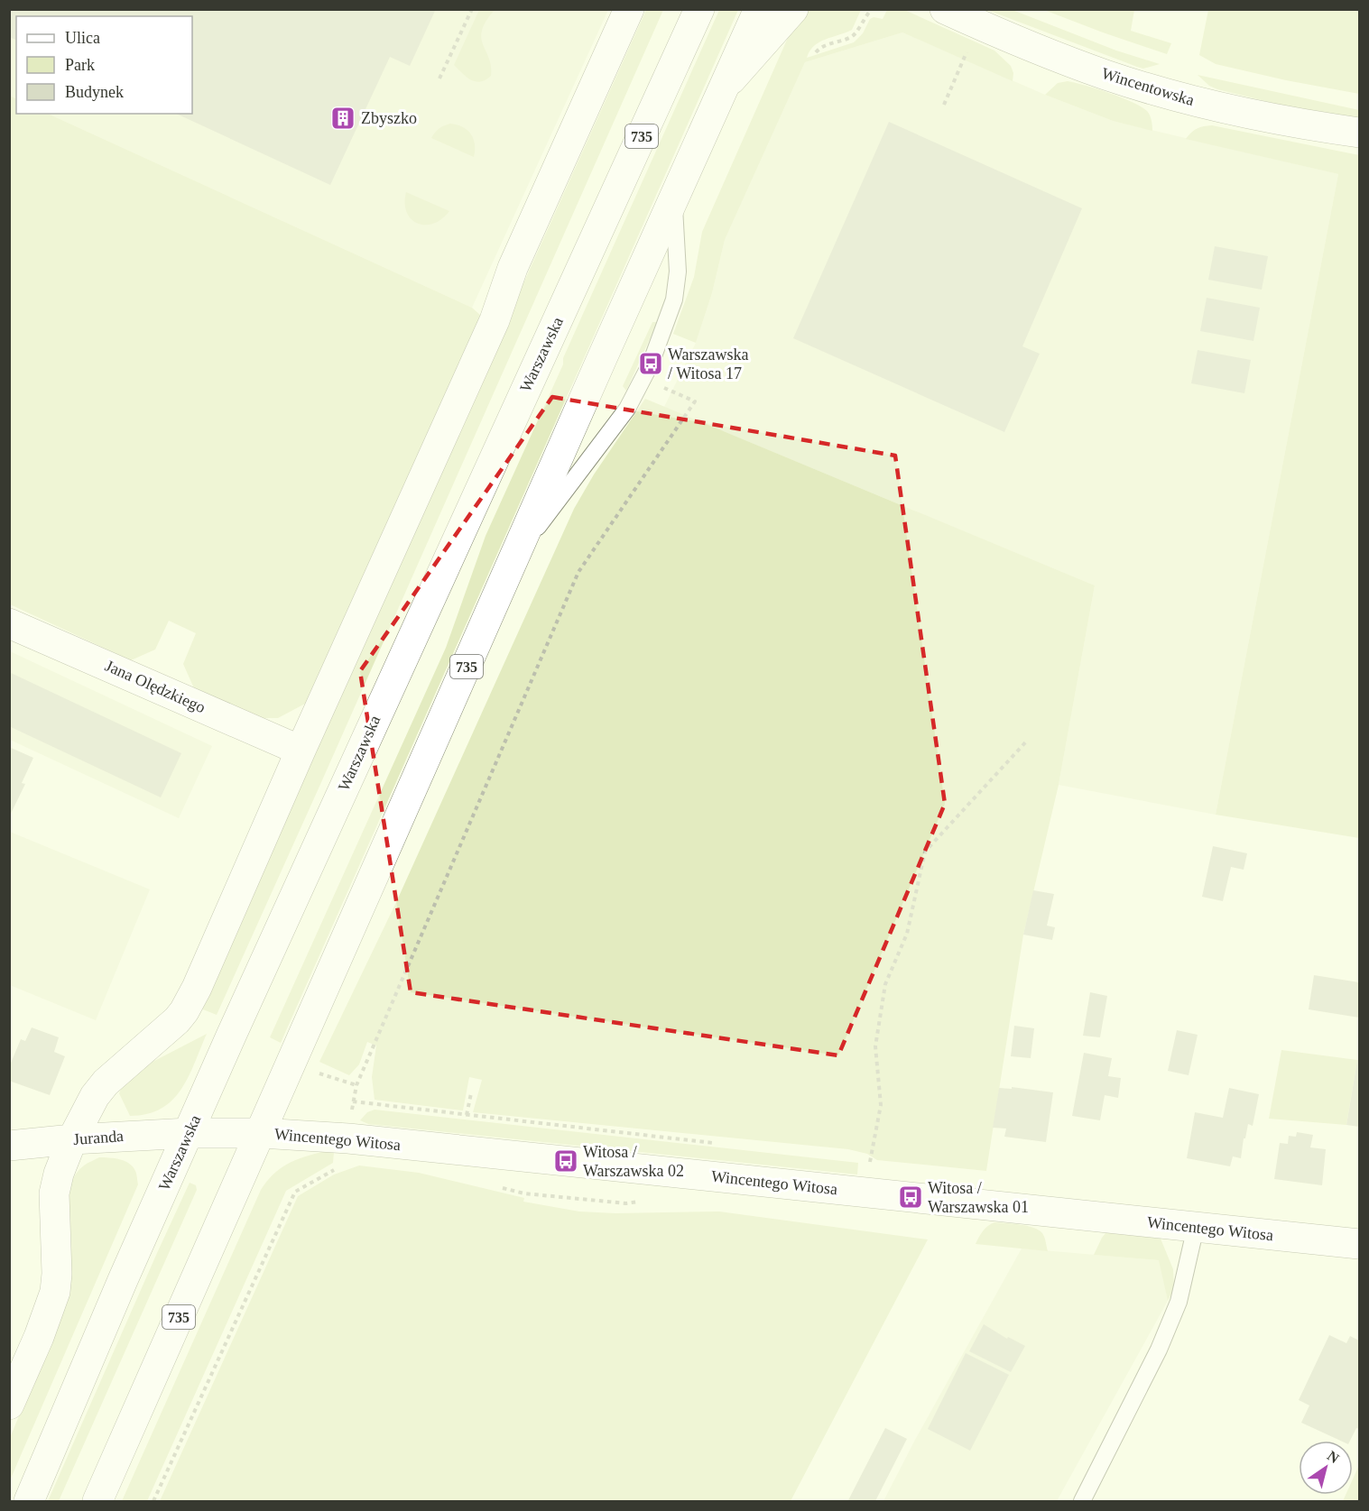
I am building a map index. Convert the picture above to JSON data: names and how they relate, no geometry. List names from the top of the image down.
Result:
{
  "streets": {
    "street": [
      "Wincentowska",
      "735",
      "Warszawska",
      "Jana Olędzkiego",
      "Juranda",
      "Wincentego Witosa"
    ]
  },
  "crossings": [
    ["735", "Wincentego Witosa"],
    ["Warszawska", "Juranda"],
    ["Warszawska", "Wincentego Witosa"],
    ["Juranda", "Wincentego Witosa"]
  ],
  "places": {
    "building": ["Zbyszko"],
    "bus stop": ["Warszawska / Witosa 17", "Witosa / Warszawska 02", "Witosa / Warszawska 01"]
  },
  "legend": ["Ulica", "Park", "Budynek"],
  "north": "top right"
}
